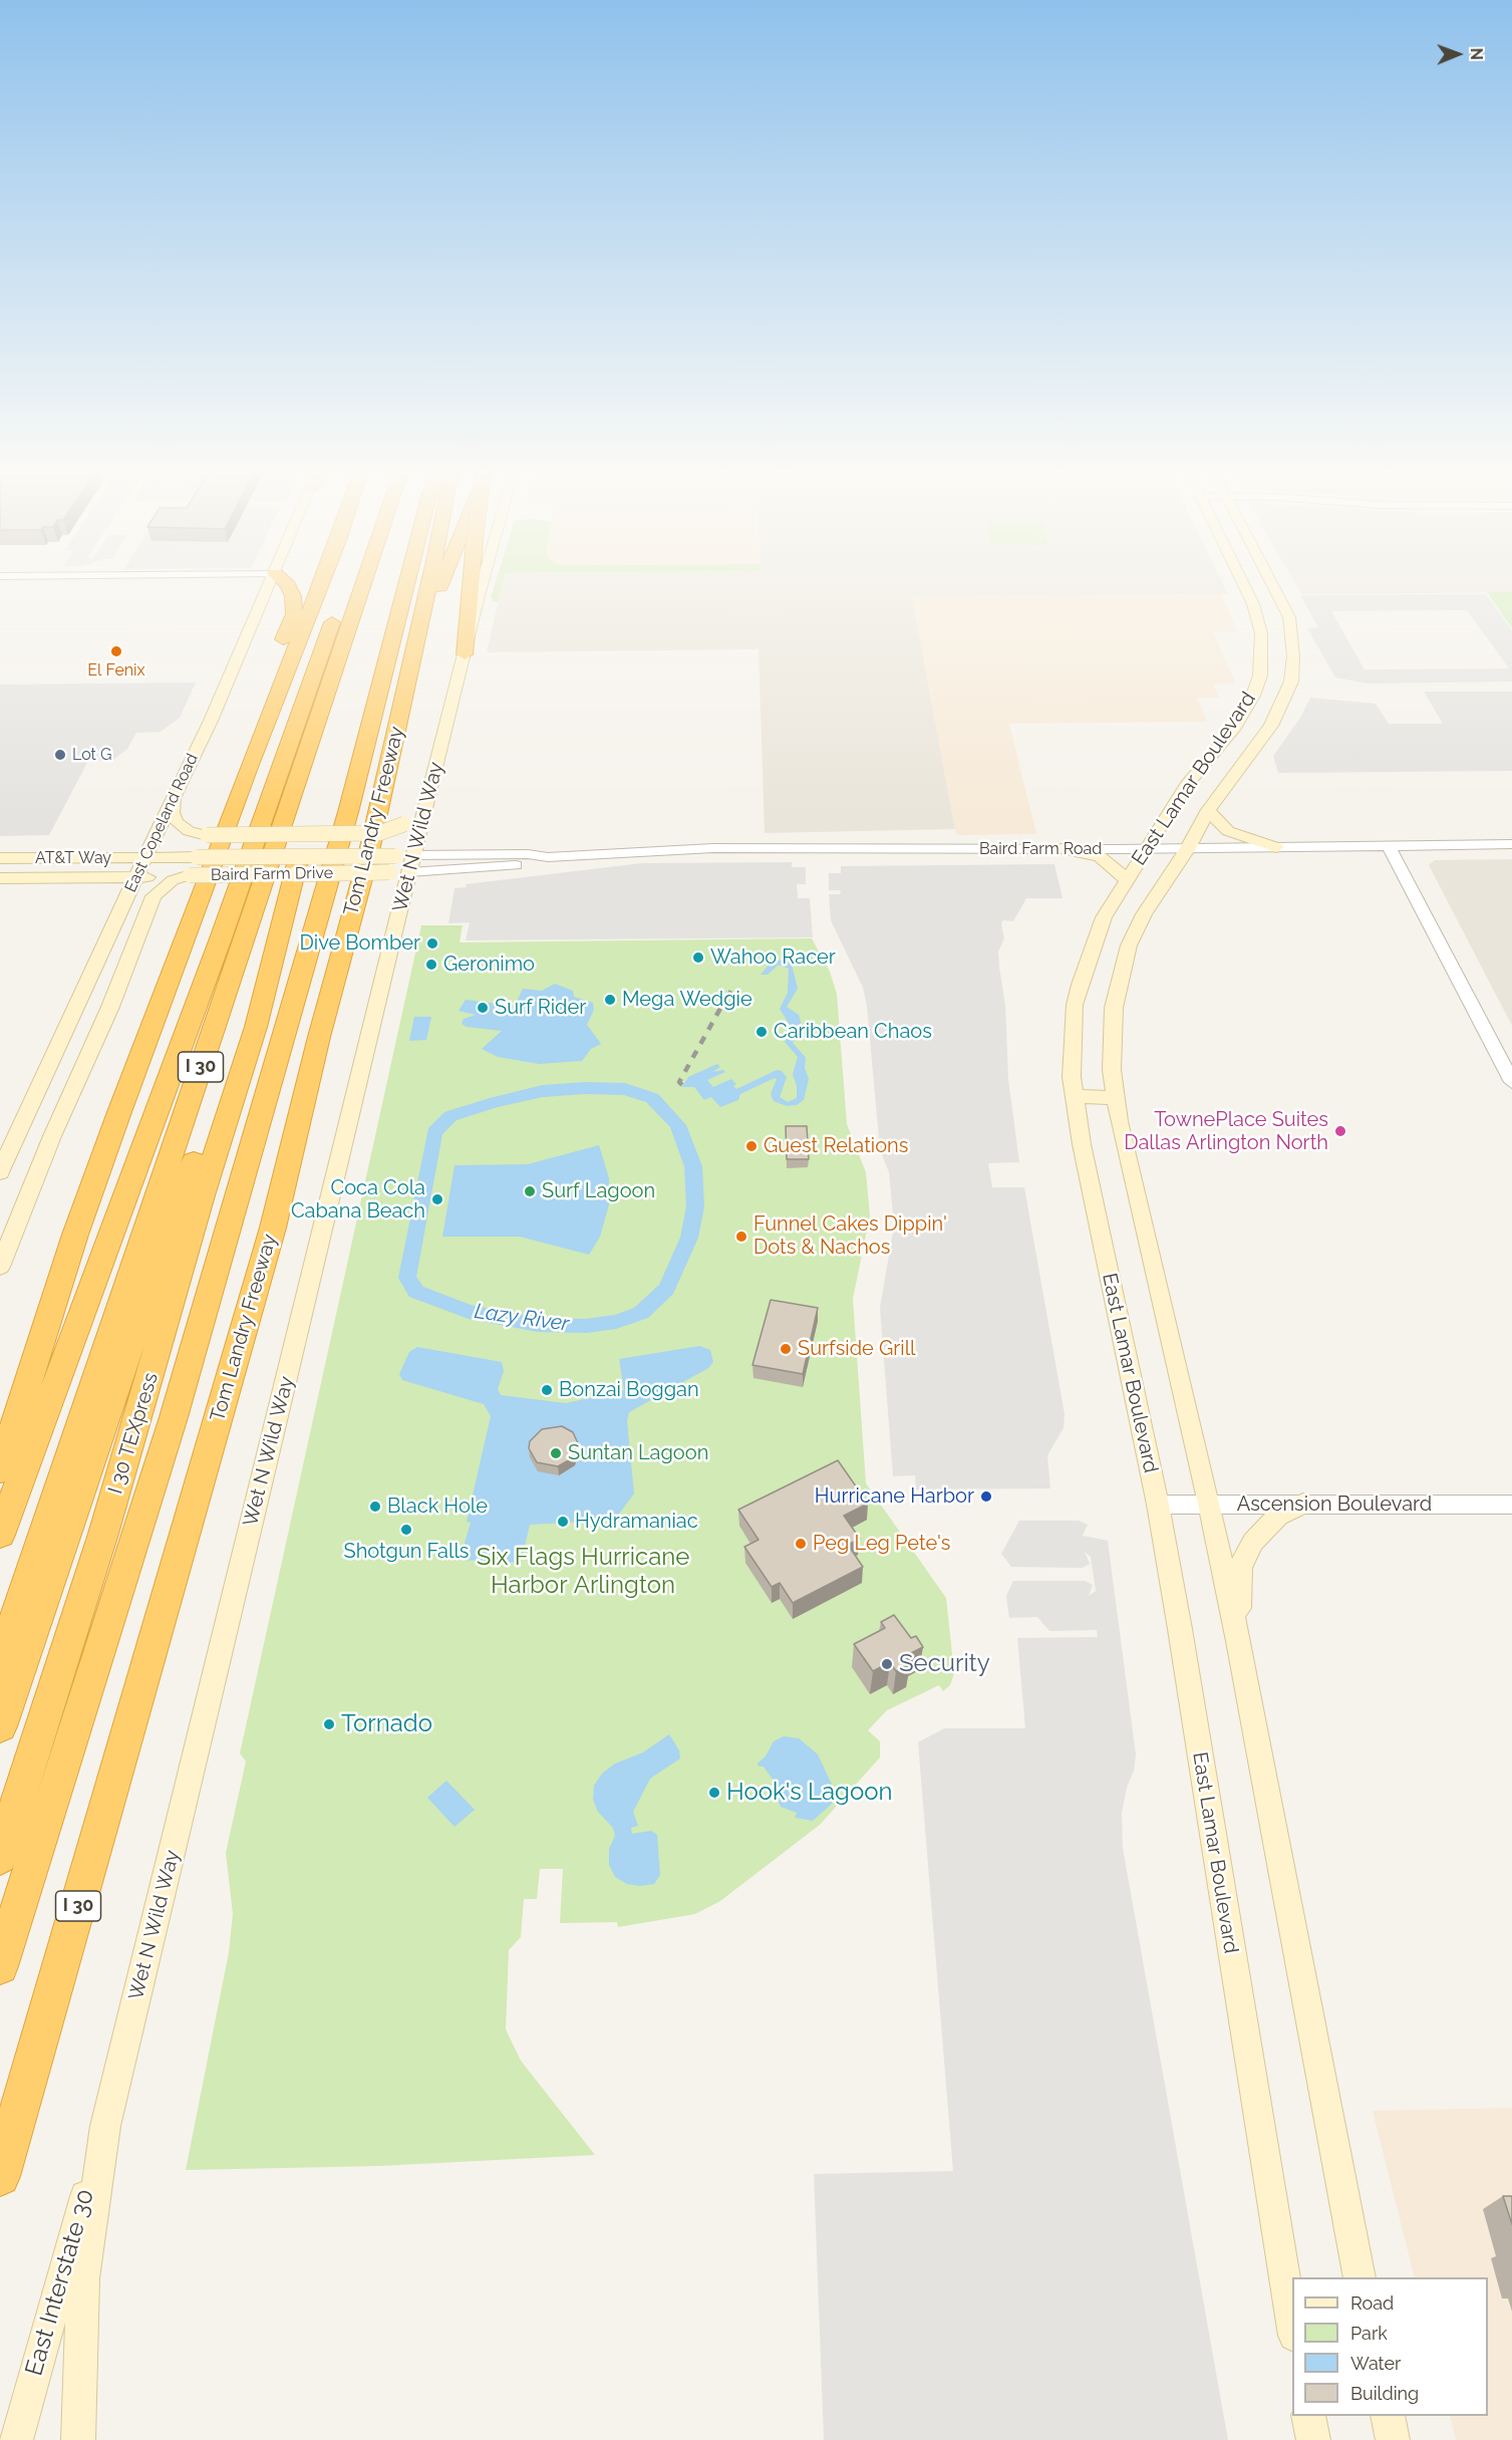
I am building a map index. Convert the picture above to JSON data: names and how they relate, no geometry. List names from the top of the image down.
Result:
{
  "streets": {
    "highway": ["Tom Landry Freeway", "I 30", "I 30 TEXpress"],
    "main road": [
      "East Lamar Boulevard",
      "East Copeland Road",
      "Wet N Wild Way",
      "AT&T Way",
      "Baird Farm Drive",
      "East Interstate 30"
    ],
    "street": ["Baird Farm Road", "Ascension Boulevard"]
  },
  "crossings": [
    ["East Lamar Boulevard", "Baird Farm Road"],
    ["East Lamar Boulevard", "Ascension Boulevard"],
    ["East Copeland Road", "AT&T Way"],
    ["East Copeland Road", "Baird Farm Drive"],
    ["Wet N Wild Way", "Baird Farm Drive"],
    ["Wet N Wild Way", "East Interstate 30"],
    ["Baird Farm Road", "Baird Farm Drive"],
    ["AT&T Way", "Baird Farm Drive"]
  ],
  "water": ["Lazy River"],
  "parks": ["Six Flags Hurricane Harbor Arlington"],
  "places": [
    "El Fenix",
    "Lot G",
    "Dive Bomber",
    "Wahoo Racer",
    "Geronimo",
    "Mega Wedgie",
    "Surf Rider",
    "Caribbean Chaos",
    "TownePlace Suites Dallas Arlington North",
    "Guest Relations",
    "Surf Lagoon",
    "Coca Cola Cabana Beach",
    "Funnel Cakes Dippin' Dots & Nachos",
    "Surfside Grill",
    "Bonzai Boggan",
    "Suntan Lagoon",
    "Hurricane Harbor",
    "Black Hole",
    "Hydramaniac",
    "Shotgun Falls",
    "Peg Leg Pete's",
    "Security",
    "Tornado",
    "Hook's Lagoon"
  ],
  "legend": [
    "Road",
    "Park",
    "Water",
    "Building"
  ],
  "north": "right"
}
